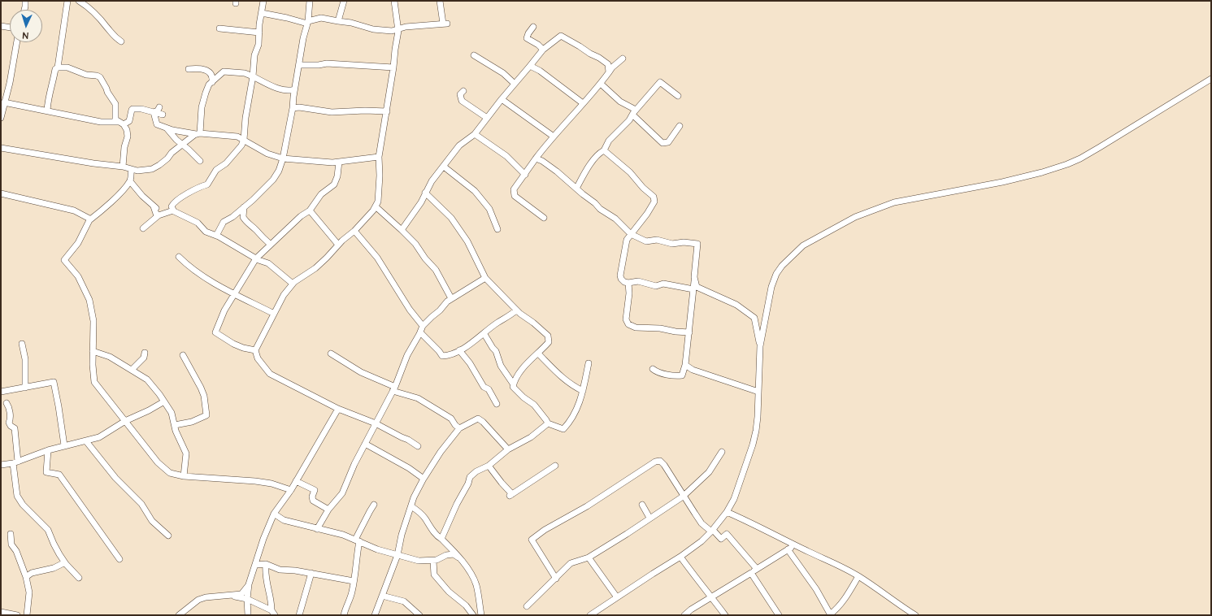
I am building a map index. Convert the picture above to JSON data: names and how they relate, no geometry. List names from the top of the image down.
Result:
{
  "north": "bottom"
}
